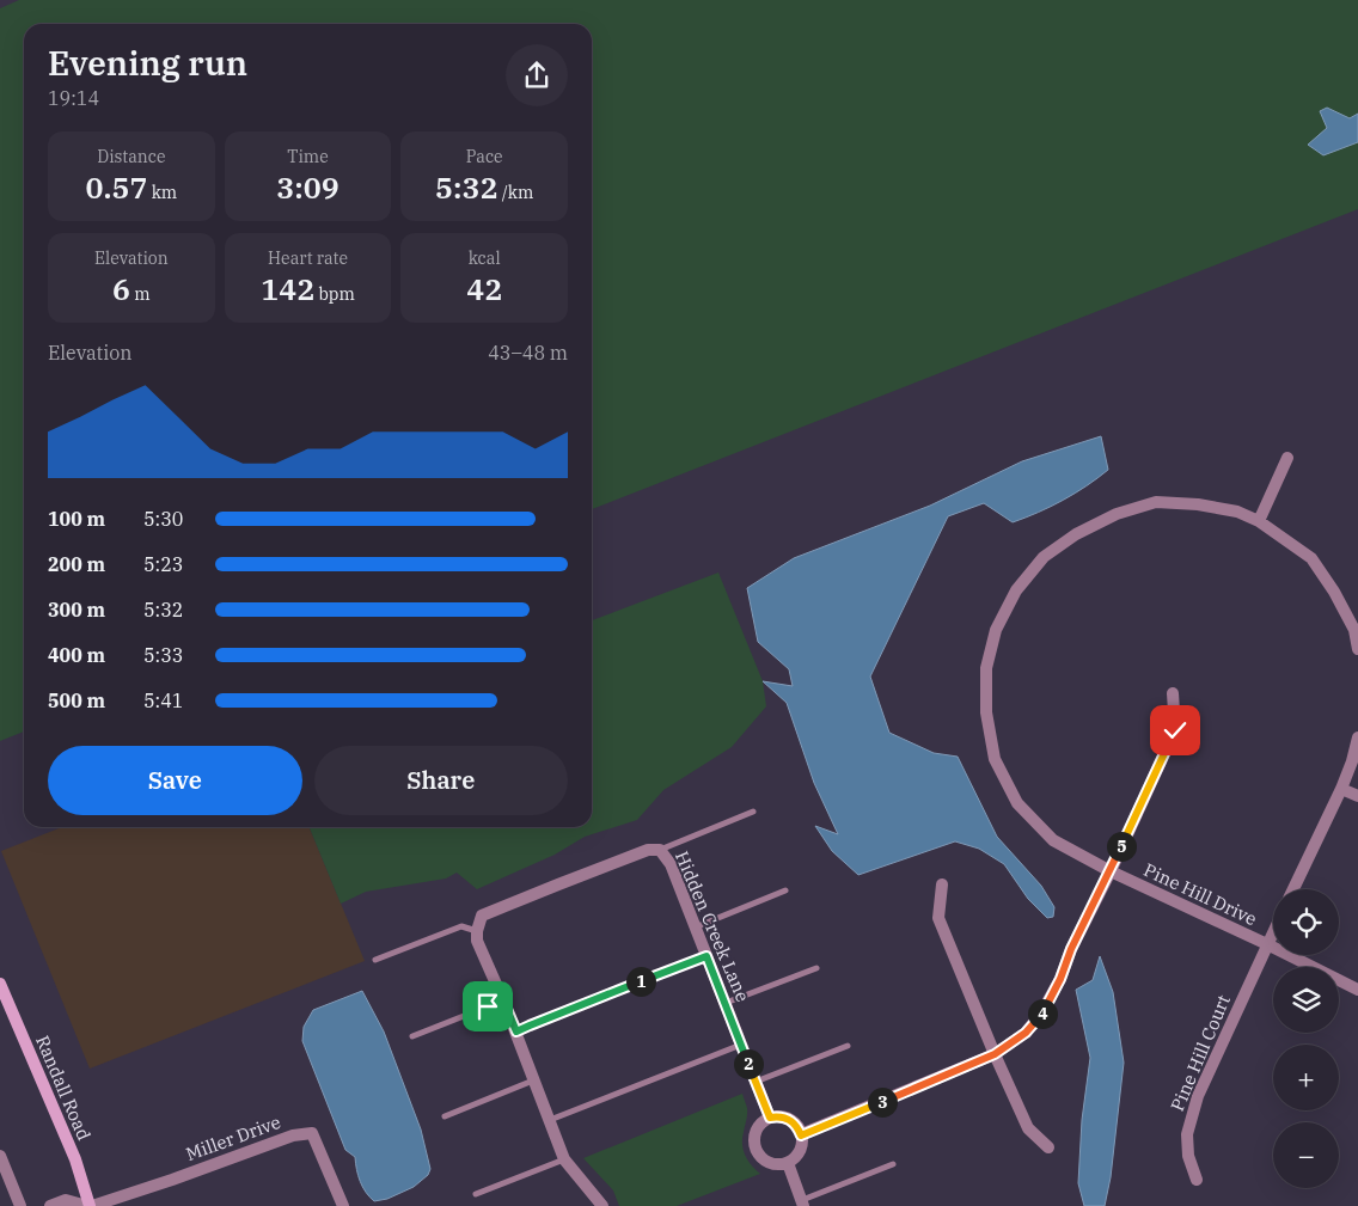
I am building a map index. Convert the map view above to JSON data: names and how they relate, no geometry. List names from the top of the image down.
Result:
{
  "streets": {
    "main road": ["Randall Road"],
    "street": [
      "Pine Hill Drive",
      "Hidden Creek Lane",
      "Pine Hill Court",
      "Miller Drive"
    ]
  },
  "crossings": [
    ["Pine Hill Drive", "Pine Hill Court"],
    ["Randall Road", "Miller Drive"]
  ],
  "page": {
    "heading": ["Evening run", "19:14"],
    "stats": [
      ["Distance", "0.57 km"],
      ["Time", "3:09"],
      ["Pace", "5:32 /km"],
      ["Elevation", "6 m"],
      ["Heart rate", "142 bpm"],
      ["kcal", "42"]
    ],
    "chart": ["Elevation", "43–48 m"],
    "list": [
      {
        "name": "100 m",
        "note": "5:30"
      },
      {
        "name": "200 m",
        "note": "5:23"
      },
      {
        "name": "300 m",
        "note": "5:32"
      },
      {
        "name": "400 m",
        "note": "5:33"
      },
      {
        "name": "500 m",
        "note": "5:41"
      }
    ],
    "buttons": ["Save", "Share"],
    "pins": [
      "5",
      "1",
      "4",
      "2",
      "3"
    ],
    "map_buttons": ["+", "−"]
  }
}
